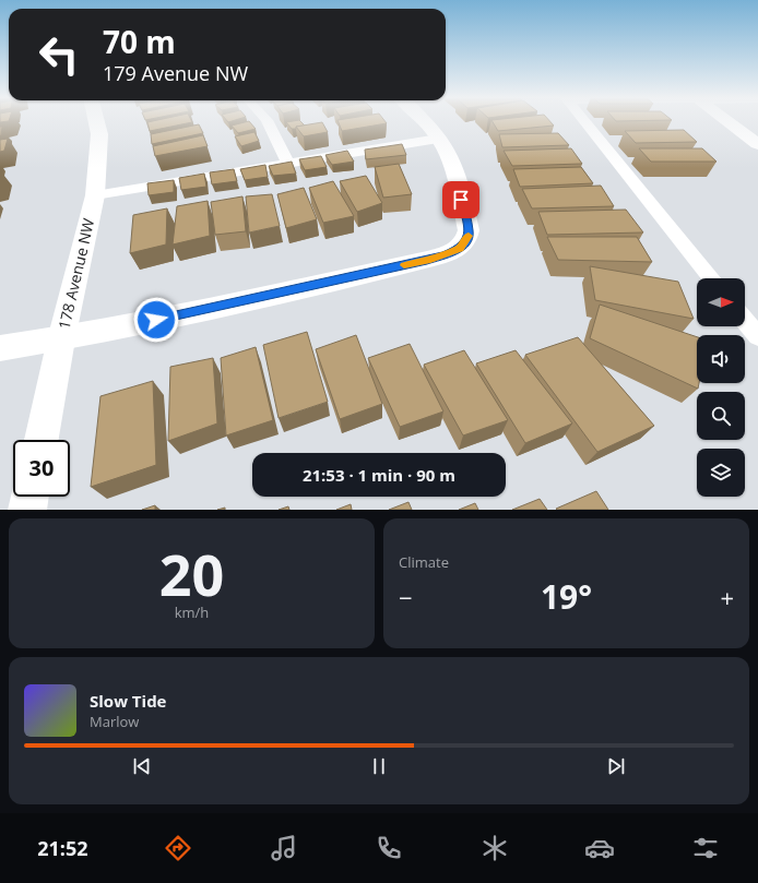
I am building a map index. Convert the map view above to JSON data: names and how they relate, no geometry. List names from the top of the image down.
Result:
{
  "streets": {
    "street": ["178 Avenue NW"]
  },
  "north": "right",
  "page": {
    "turn": ["70 m", "179 Avenue NW"],
    "limit": "30",
    "trip": "21:53 · 1 min · 90 m",
    "tile": [
      ["20", "km/h"],
      "Climate"
    ],
    "heat": ["−", "19°", "+"],
    "song": ["Slow Tide", "Marlow"],
    "tabs": "21:52"
  }
}
